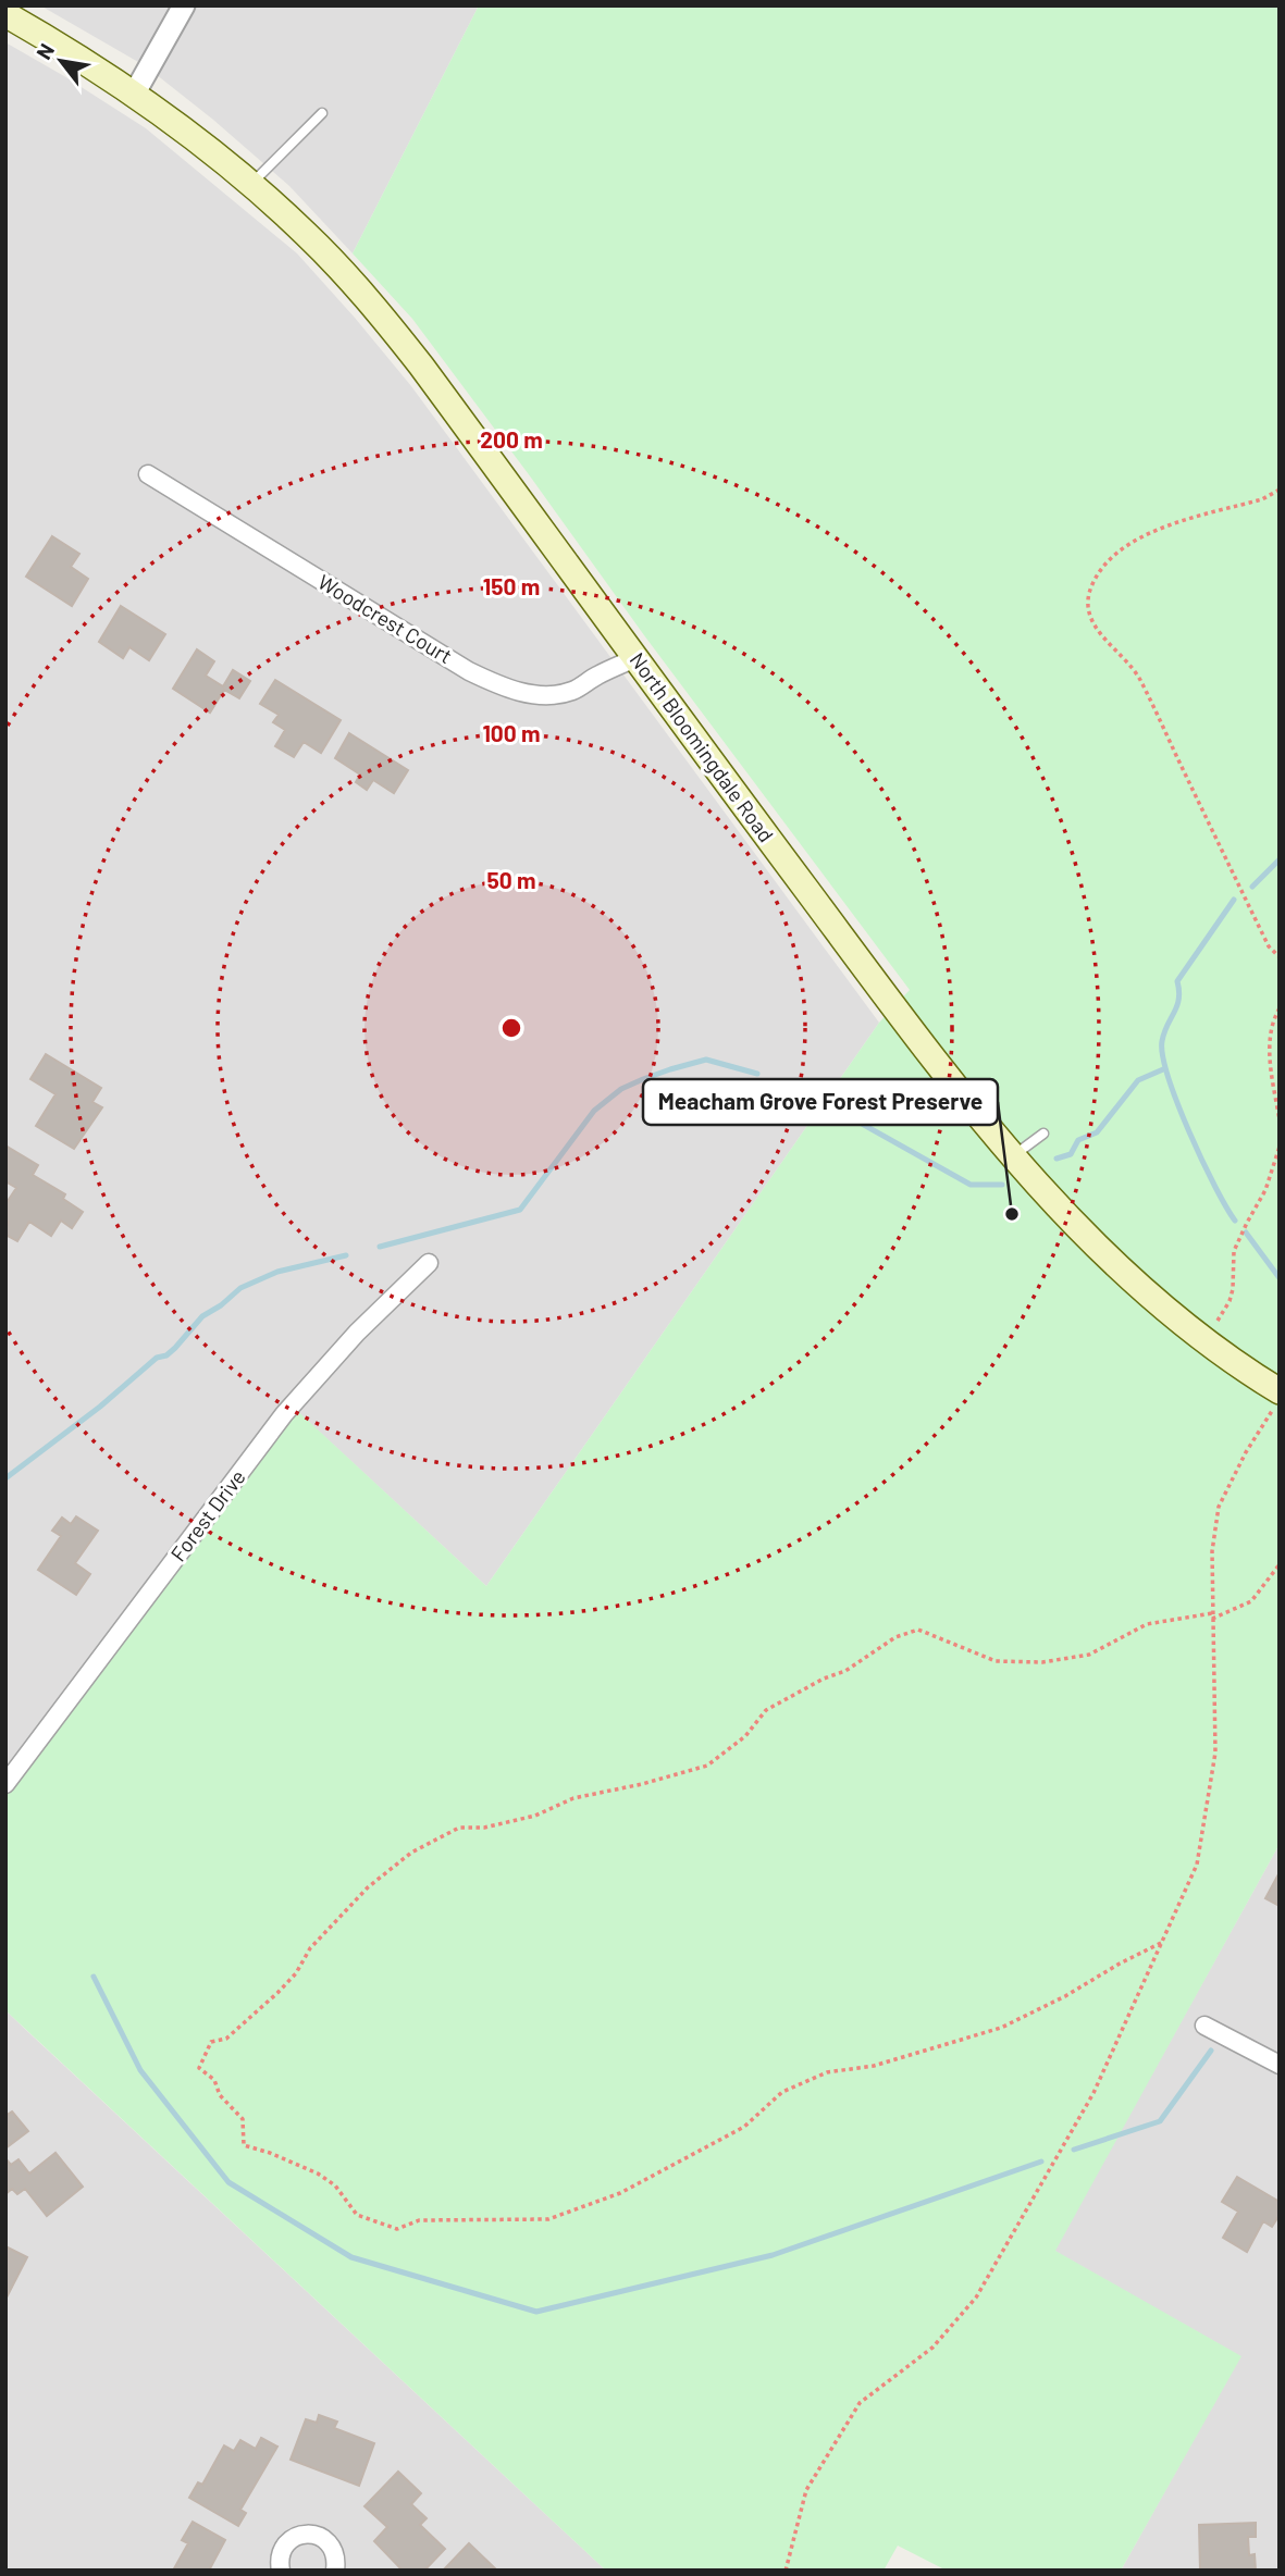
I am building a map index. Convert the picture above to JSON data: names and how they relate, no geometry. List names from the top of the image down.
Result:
{
  "streets": {
    "main road": ["North Bloomingdale Road"],
    "street": ["Woodcrest Court", "Forest Drive"]
  },
  "crossings": [
    ["Woodcrest Court", "North Bloomingdale Road"]
  ],
  "places": ["Meacham Grove Forest Preserve"],
  "north": "top left",
  "rings": [
    "200 m",
    "150 m",
    "100 m",
    "50 m"
  ]
}
